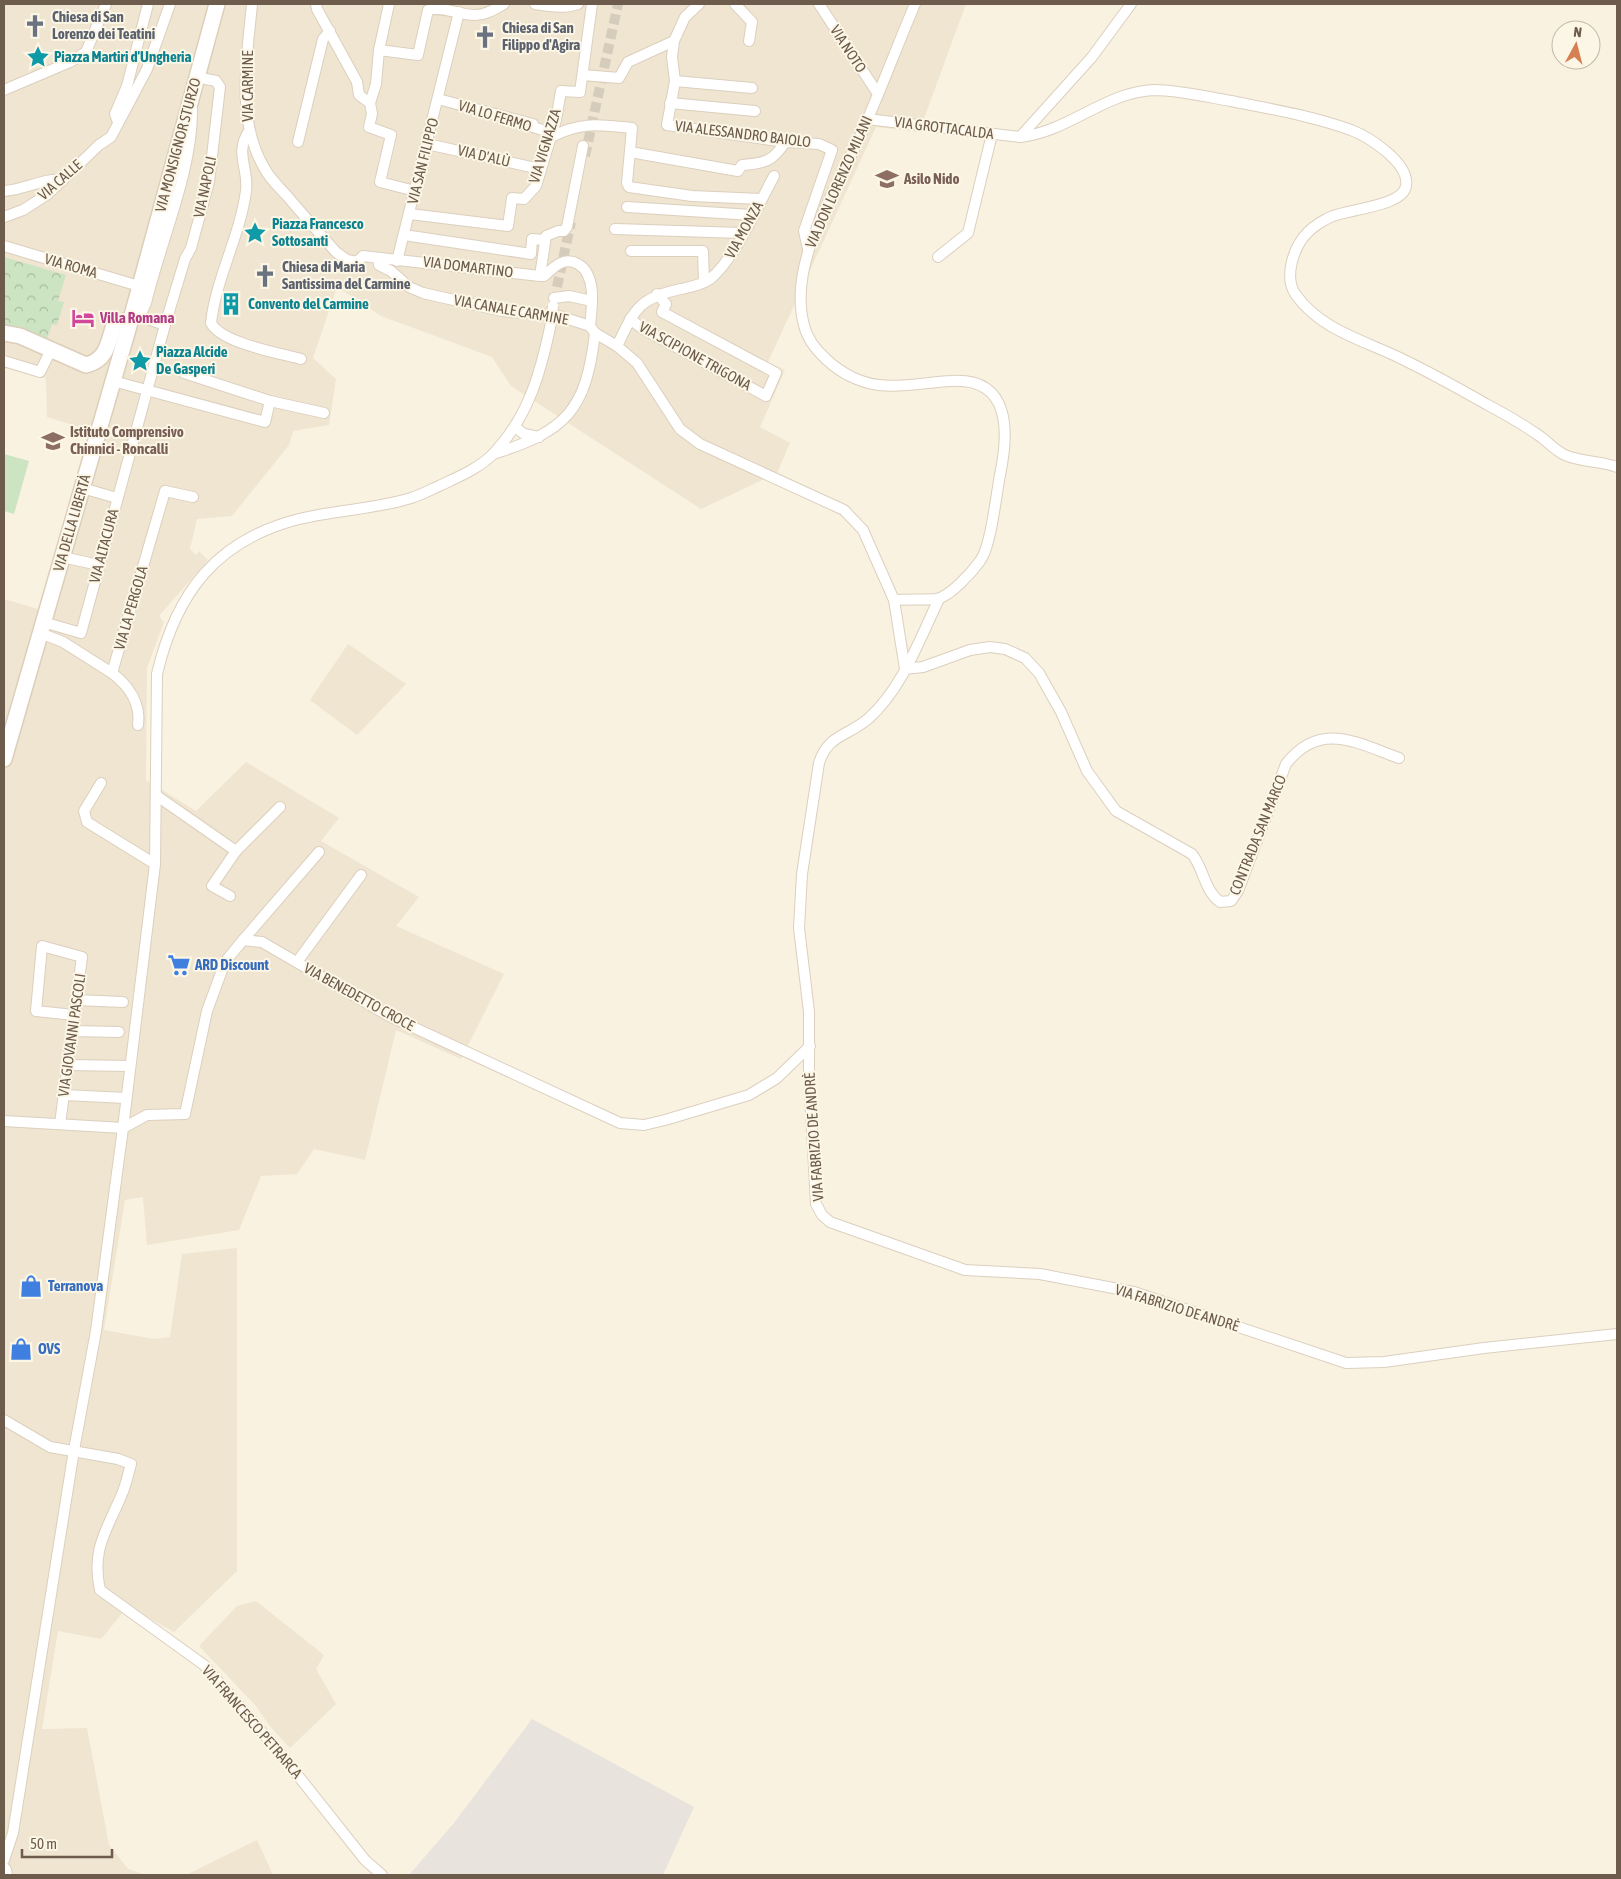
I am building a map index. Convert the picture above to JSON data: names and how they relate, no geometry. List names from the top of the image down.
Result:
{
  "streets": {
    "main road": ["VIA MONSIGNOR STURZO", "VIA DELLA LIBERTÀ"],
    "street": [
      "VIA NOTO",
      "VIA CARMINE",
      "VIA LO FERMO",
      "VIA GROTTACALDA",
      "VIA ALESSANDRO BAIOLO",
      "VIA VIGNAZZA",
      "VIA D'ALÙ",
      "VIA SAN FILIPPO",
      "VIA CALLE",
      "VIA DON LORENZO MILANI",
      "VIA NAPOLI",
      "VIA MONZA",
      "VIA ROMA",
      "VIA DOMARTINO",
      "VIA CANALE CARMINE",
      "VIA SCIPIONE TRIGONA",
      "VIA ALTACURA",
      "VIA LA PERGOLA",
      "CONTRADA SAN MARCO",
      "VIA BENEDETTO CROCE",
      "VIA GIOVANNI PASCOLI",
      "VIA FABRIZIO DE ANDRÈ",
      "VIA FRANCESCO PETRARCA"
    ]
  },
  "crossings": [
    ["VIA NOTO", "VIA DON LORENZO MILANI"],
    ["VIA CARMINE", "VIA SAN FILIPPO"],
    ["VIA CARMINE", "VIA DOMARTINO"],
    ["VIA CARMINE", "VIA CANALE CARMINE"],
    ["VIA LO FERMO", "VIA VIGNAZZA"],
    ["VIA LO FERMO", "VIA SAN FILIPPO"],
    ["VIA GROTTACALDA", "VIA DON LORENZO MILANI"],
    ["VIA ALESSANDRO BAIOLO", "VIA DON LORENZO MILANI"],
    ["VIA MONSIGNOR STURZO", "VIA NAPOLI"],
    ["VIA MONSIGNOR STURZO", "VIA ROMA"],
    ["VIA MONSIGNOR STURZO", "VIA DELLA LIBERTÀ"],
    ["VIA VIGNAZZA", "VIA D'ALÙ"],
    ["VIA VIGNAZZA", "VIA SAN FILIPPO"],
    ["VIA D'ALÙ", "VIA SAN FILIPPO"],
    ["VIA SAN FILIPPO", "VIA DOMARTINO"],
    ["VIA DON LORENZO MILANI", "VIA FABRIZIO DE ANDRÈ"],
    ["VIA NAPOLI", "VIA ALTACURA"],
    ["VIA MONZA", "VIA CANALE CARMINE"],
    ["VIA MONZA", "VIA SCIPIONE TRIGONA"],
    ["VIA ROMA", "VIA DELLA LIBERTÀ"],
    ["VIA CANALE CARMINE", "CONTRADA SAN MARCO"],
    ["VIA CANALE CARMINE", "VIA FABRIZIO DE ANDRÈ"],
    ["VIA DELLA LIBERTÀ", "VIA ALTACURA"],
    ["VIA DELLA LIBERTÀ", "VIA LA PERGOLA"],
    ["VIA ALTACURA", "VIA LA PERGOLA"],
    ["CONTRADA SAN MARCO", "VIA FABRIZIO DE ANDRÈ"],
    ["VIA BENEDETTO CROCE", "VIA FABRIZIO DE ANDRÈ"]
  ],
  "places": {
    "church": ["Chiesa di San Lorenzo dei Teatini", "Chiesa di San Filippo d'Agira", "Chiesa di Maria Santissima del Carmine"],
    "place": ["Piazza Martiri d'Ungheria", "Piazza Francesco Sottosanti", "Piazza Alcide De Gasperi"],
    "school or university": ["Asilo Nido", "Istituto Comprensivo Chinnici - Roncalli"],
    "building": ["Convento del Carmine"],
    "hotel": ["Villa Romana"],
    "supermarket": ["ARD Discount"],
    "shop": ["Terranova", "OVS"]
  },
  "scale_bar": "50 m",
  "north": "top"
}
